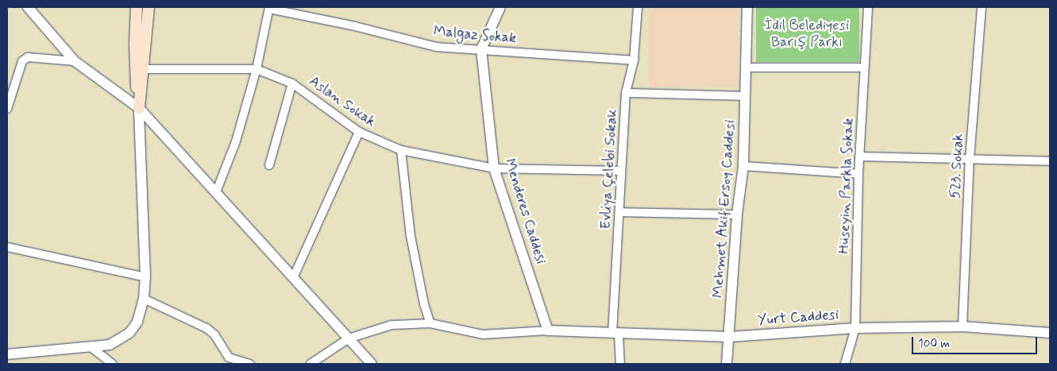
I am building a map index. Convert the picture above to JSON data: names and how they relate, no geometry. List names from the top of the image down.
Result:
{
  "streets": {
    "street": [
      "Malgaz Sokak",
      "Aslan Sokak",
      "523. Sokak",
      "Evliya Çelebi Sokak",
      "Hüseyin Parkla Sokak",
      "Mehmet Akif Ersoy Caddesi",
      "Menderes Caddesi",
      "Yurt Caddesi"
    ]
  },
  "crossings": [
    ["Malgaz Sokak", "Evliya Çelebi Sokak"],
    ["Malgaz Sokak", "Menderes Caddesi"],
    ["Aslan Sokak", "Evliya Çelebi Sokak"],
    ["Aslan Sokak", "Menderes Caddesi"],
    ["523. Sokak", "Yurt Caddesi"],
    ["Evliya Çelebi Sokak", "Yurt Caddesi"],
    ["Hüseyin Parkla Sokak", "Yurt Caddesi"],
    ["Mehmet Akif Ersoy Caddesi", "Yurt Caddesi"],
    ["Menderes Caddesi", "Yurt Caddesi"]
  ],
  "parks": ["İdil Belediyesi Barış Parkı"],
  "scale_bar": "100 m"
}
